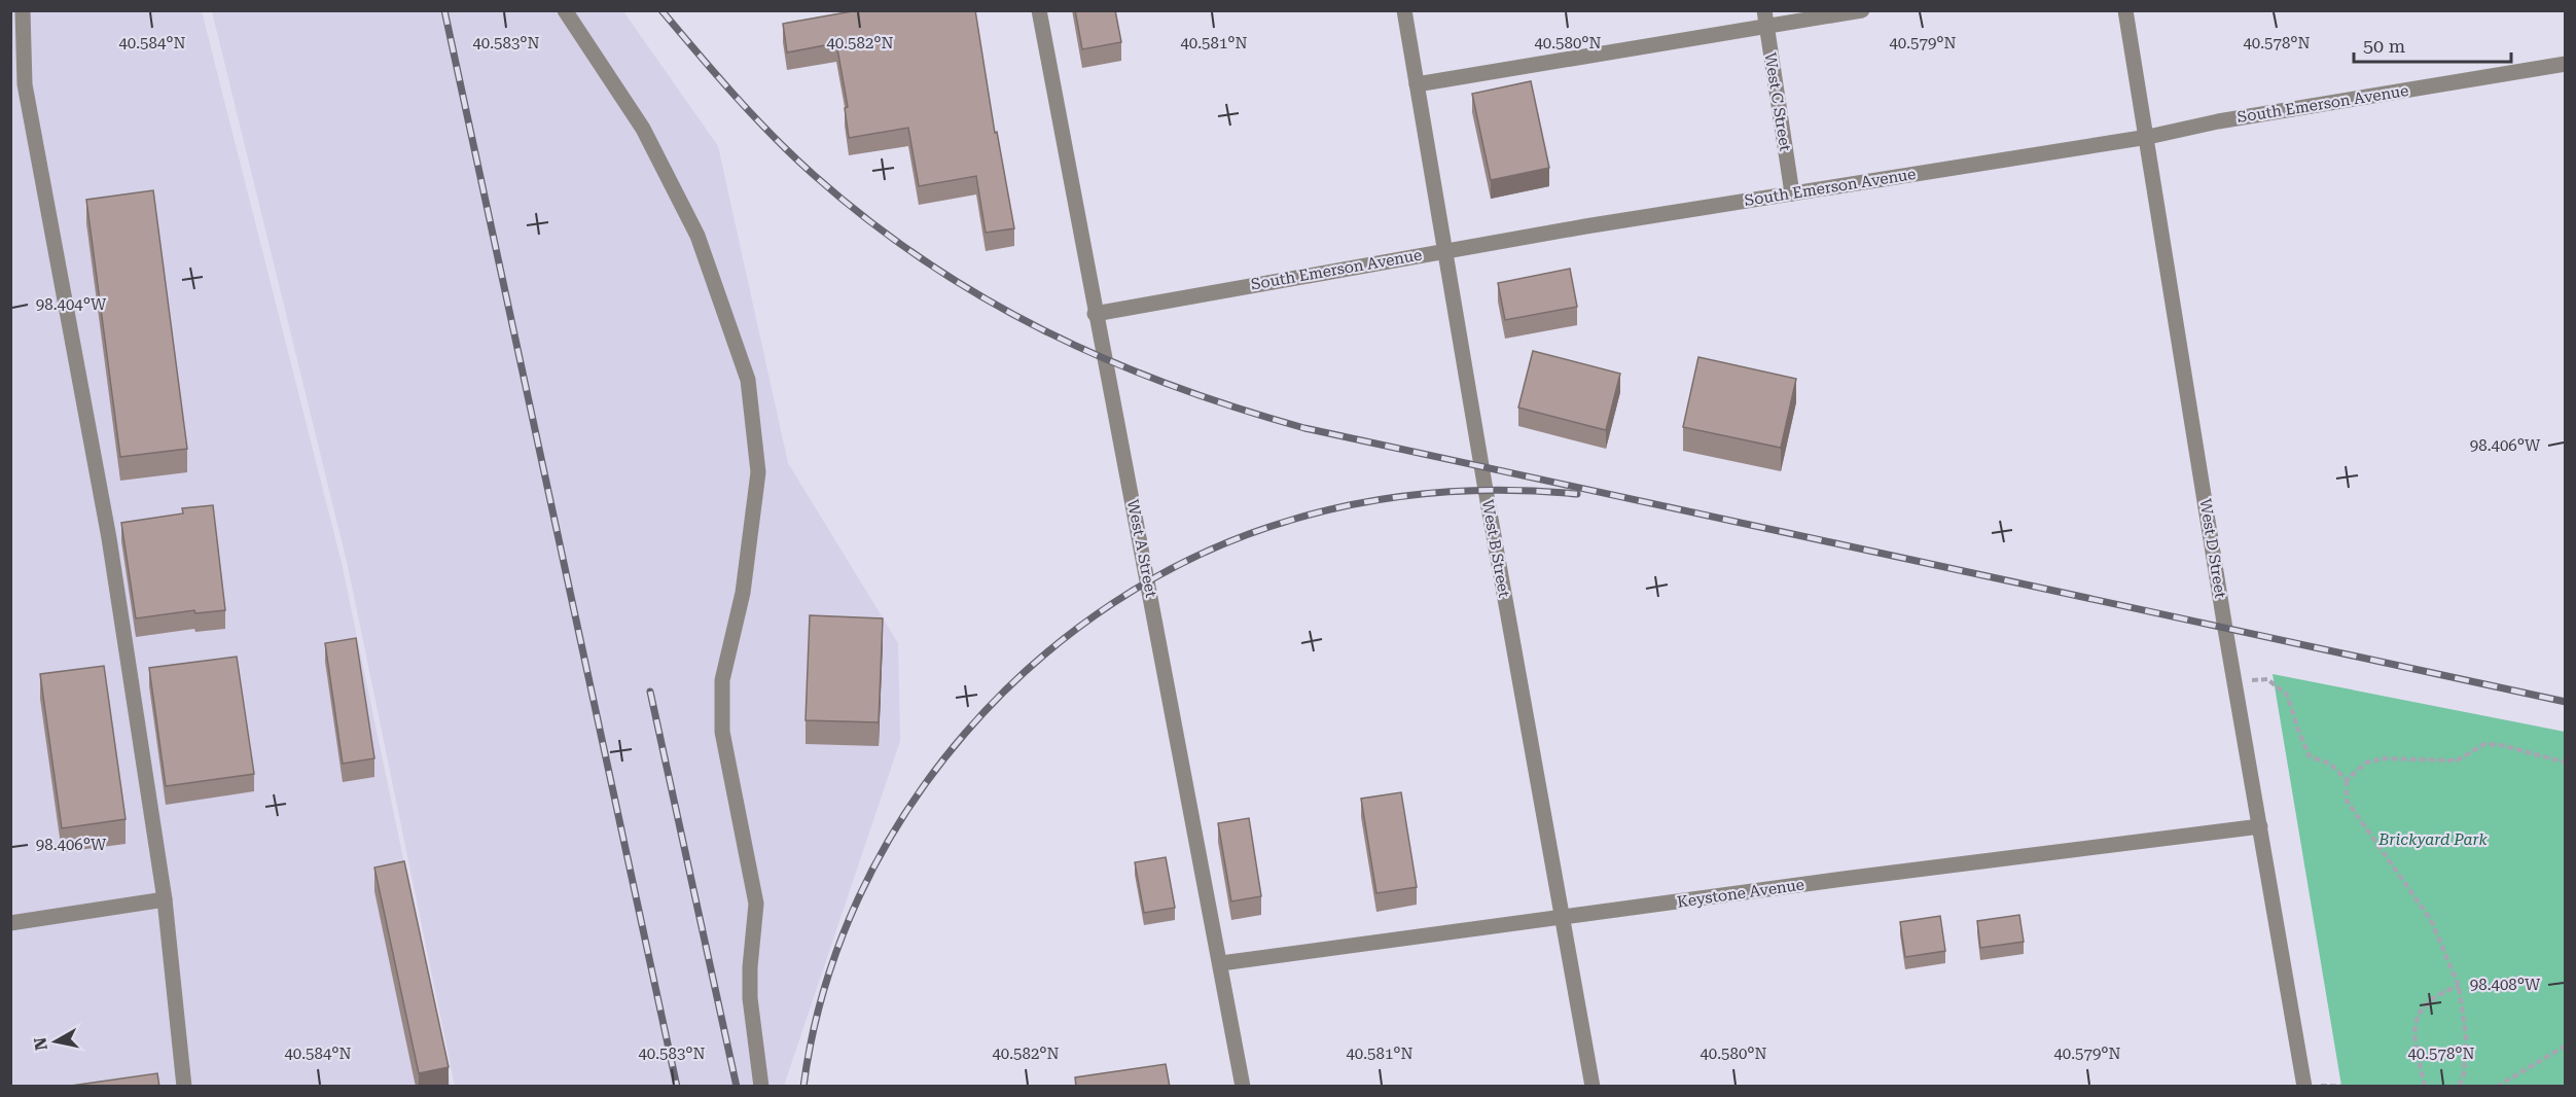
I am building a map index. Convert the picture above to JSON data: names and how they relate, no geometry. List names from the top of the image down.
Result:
{
  "streets": {
    "street": [
      "West C Street",
      "South Emerson Avenue",
      "West A Street",
      "West B Street",
      "West D Street",
      "Keystone Avenue"
    ]
  },
  "crossings": [
    ["West C Street", "South Emerson Avenue"],
    ["South Emerson Avenue", "West A Street"],
    ["South Emerson Avenue", "West B Street"],
    ["South Emerson Avenue", "West D Street"],
    ["West A Street", "Keystone Avenue"],
    ["West B Street", "Keystone Avenue"],
    ["West D Street", "Keystone Avenue"]
  ],
  "parks": ["Brickyard Park"],
  "scale_bar": "50 m",
  "north": "left",
  "coordinates": [
    "40.584°N",
    "40.583°N",
    "40.582°N",
    "40.581°N",
    "40.580°N",
    "40.579°N",
    "40.578°N",
    "98.404°W",
    "98.406°W",
    "98.408°W"
  ]
}
